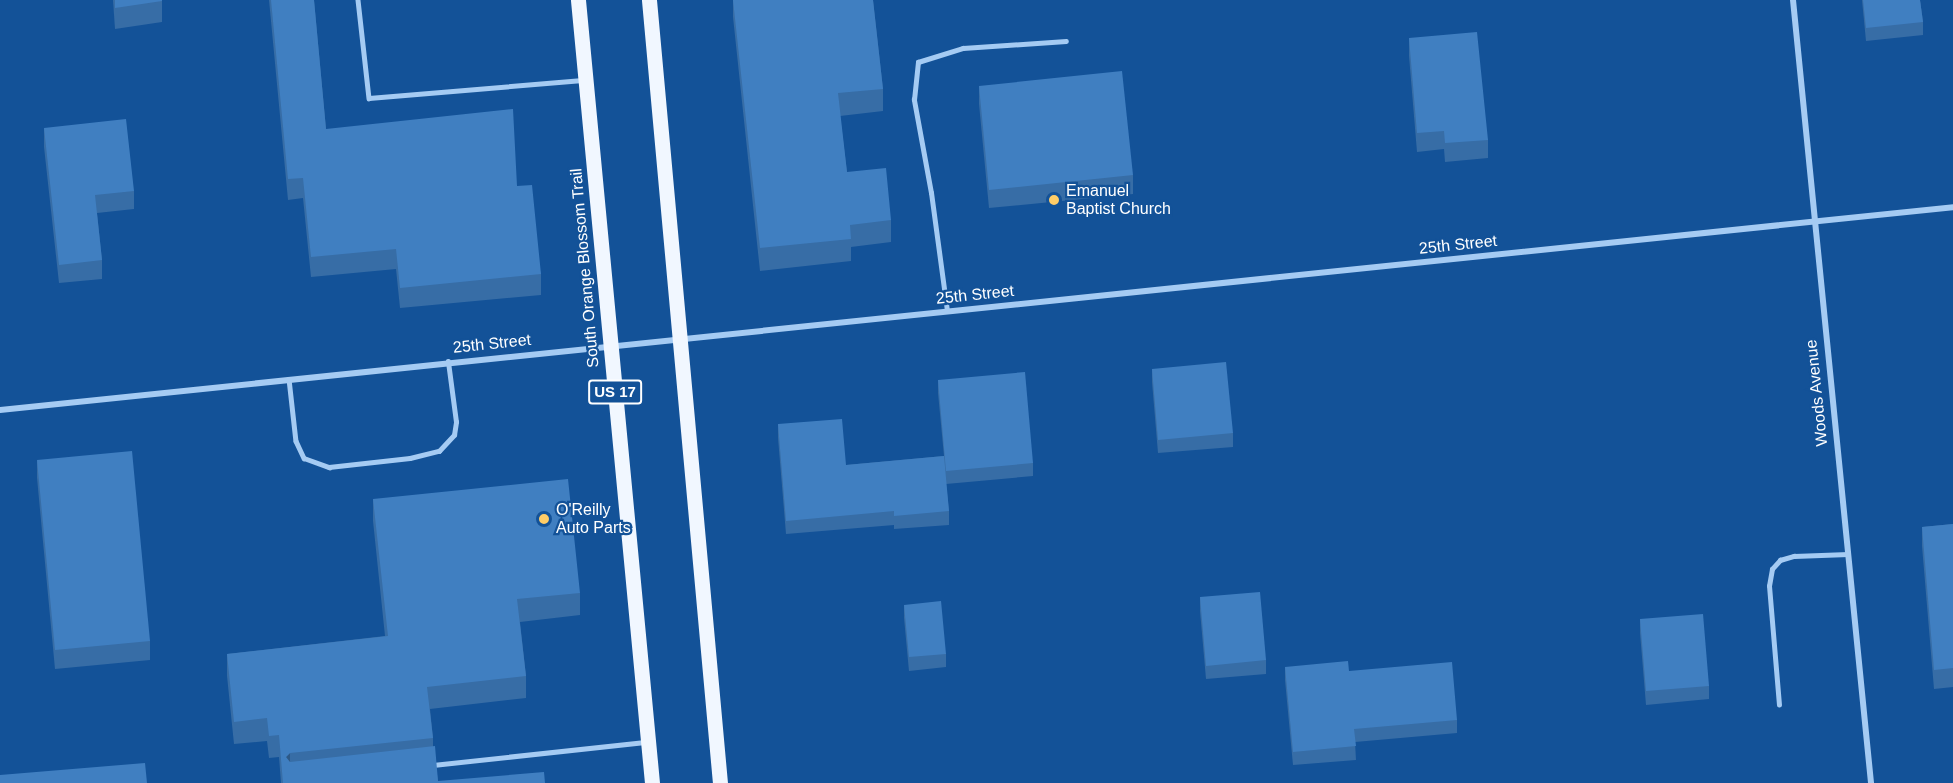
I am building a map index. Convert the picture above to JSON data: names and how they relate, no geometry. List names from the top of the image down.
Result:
{
  "streets": {
    "main road": ["South Orange Blossom Trail", "US 17"],
    "street": ["25th Street", "Woods Avenue"]
  },
  "crossings": [
    ["25th Street", "South Orange Blossom Trail"],
    ["25th Street", "Woods Avenue"]
  ],
  "places": ["Emanuel Baptist Church", "O'Reilly Auto Parts"]
}
